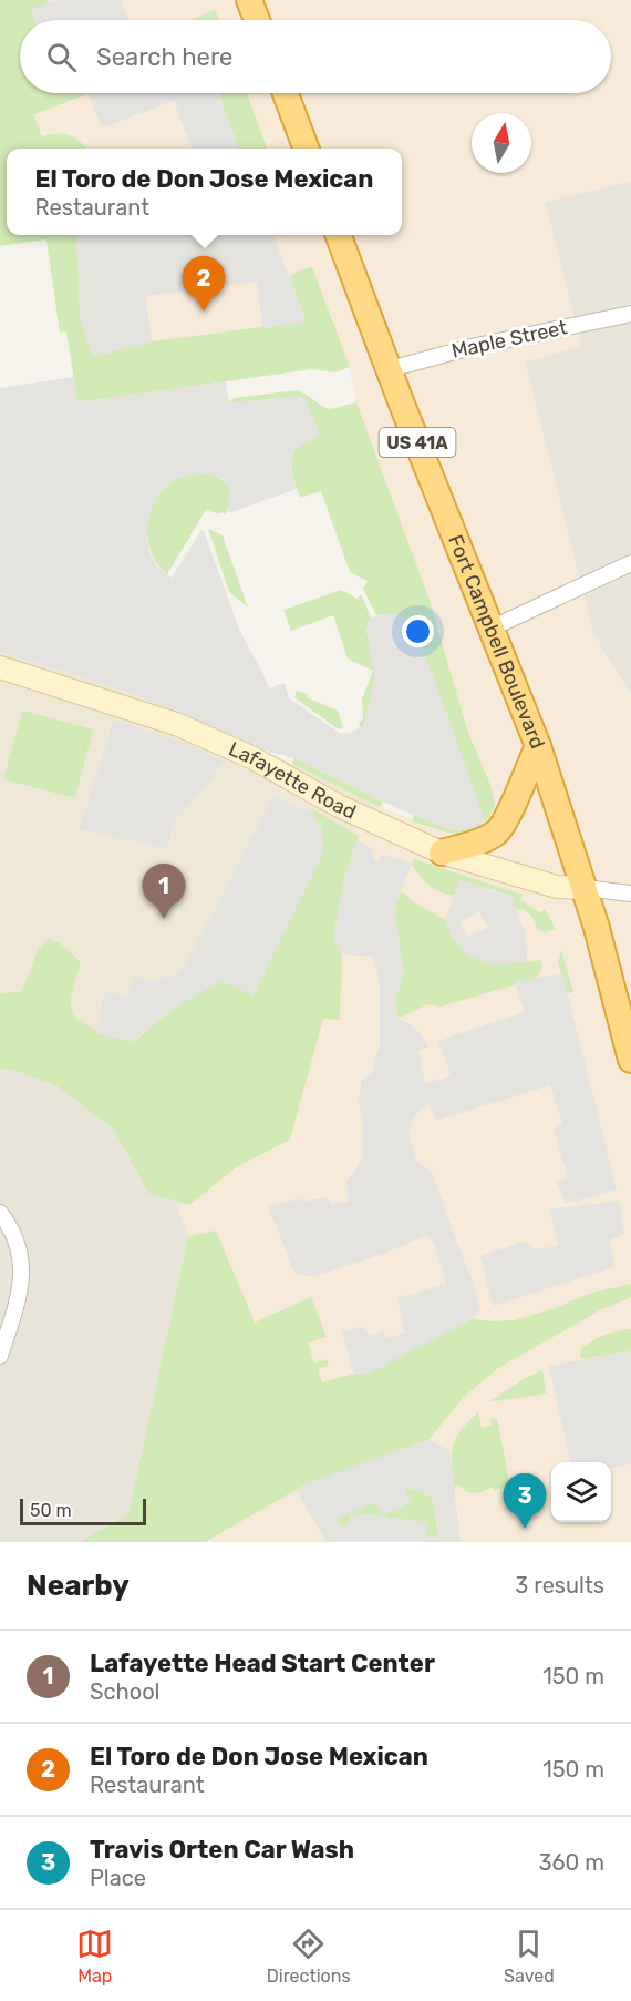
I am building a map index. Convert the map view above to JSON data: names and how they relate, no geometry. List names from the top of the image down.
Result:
{
  "streets": {
    "highway": ["US 41A", "Fort Campbell Boulevard"],
    "main road": ["Lafayette Road"],
    "street": ["Maple Street"]
  },
  "crossings": [
    ["Maple Street", "Fort Campbell Boulevard"],
    ["Fort Campbell Boulevard", "Lafayette Road"]
  ],
  "scale_bar": "50 m",
  "north": "top",
  "page": {
    "search": "Search here",
    "popup": ["El Toro de Don Jose Mexican", "Restaurant"],
    "pins": ["2", "1", "3"],
    "scale": "50 m",
    "heading": ["Nearby", "3 results"],
    "list": [
      {
        "mark": "1",
        "name": "Lafayette Head Start Center",
        "note": "School",
        "value": "150 m"
      },
      {
        "mark": "2",
        "name": "El Toro de Don Jose Mexican",
        "note": "Restaurant",
        "value": "150 m"
      },
      {
        "mark": "3",
        "name": "Travis Orten Car Wash",
        "note": "Place",
        "value": "360 m"
      }
    ],
    "nav": ["Map", "Directions", "Saved"]
  }
}
